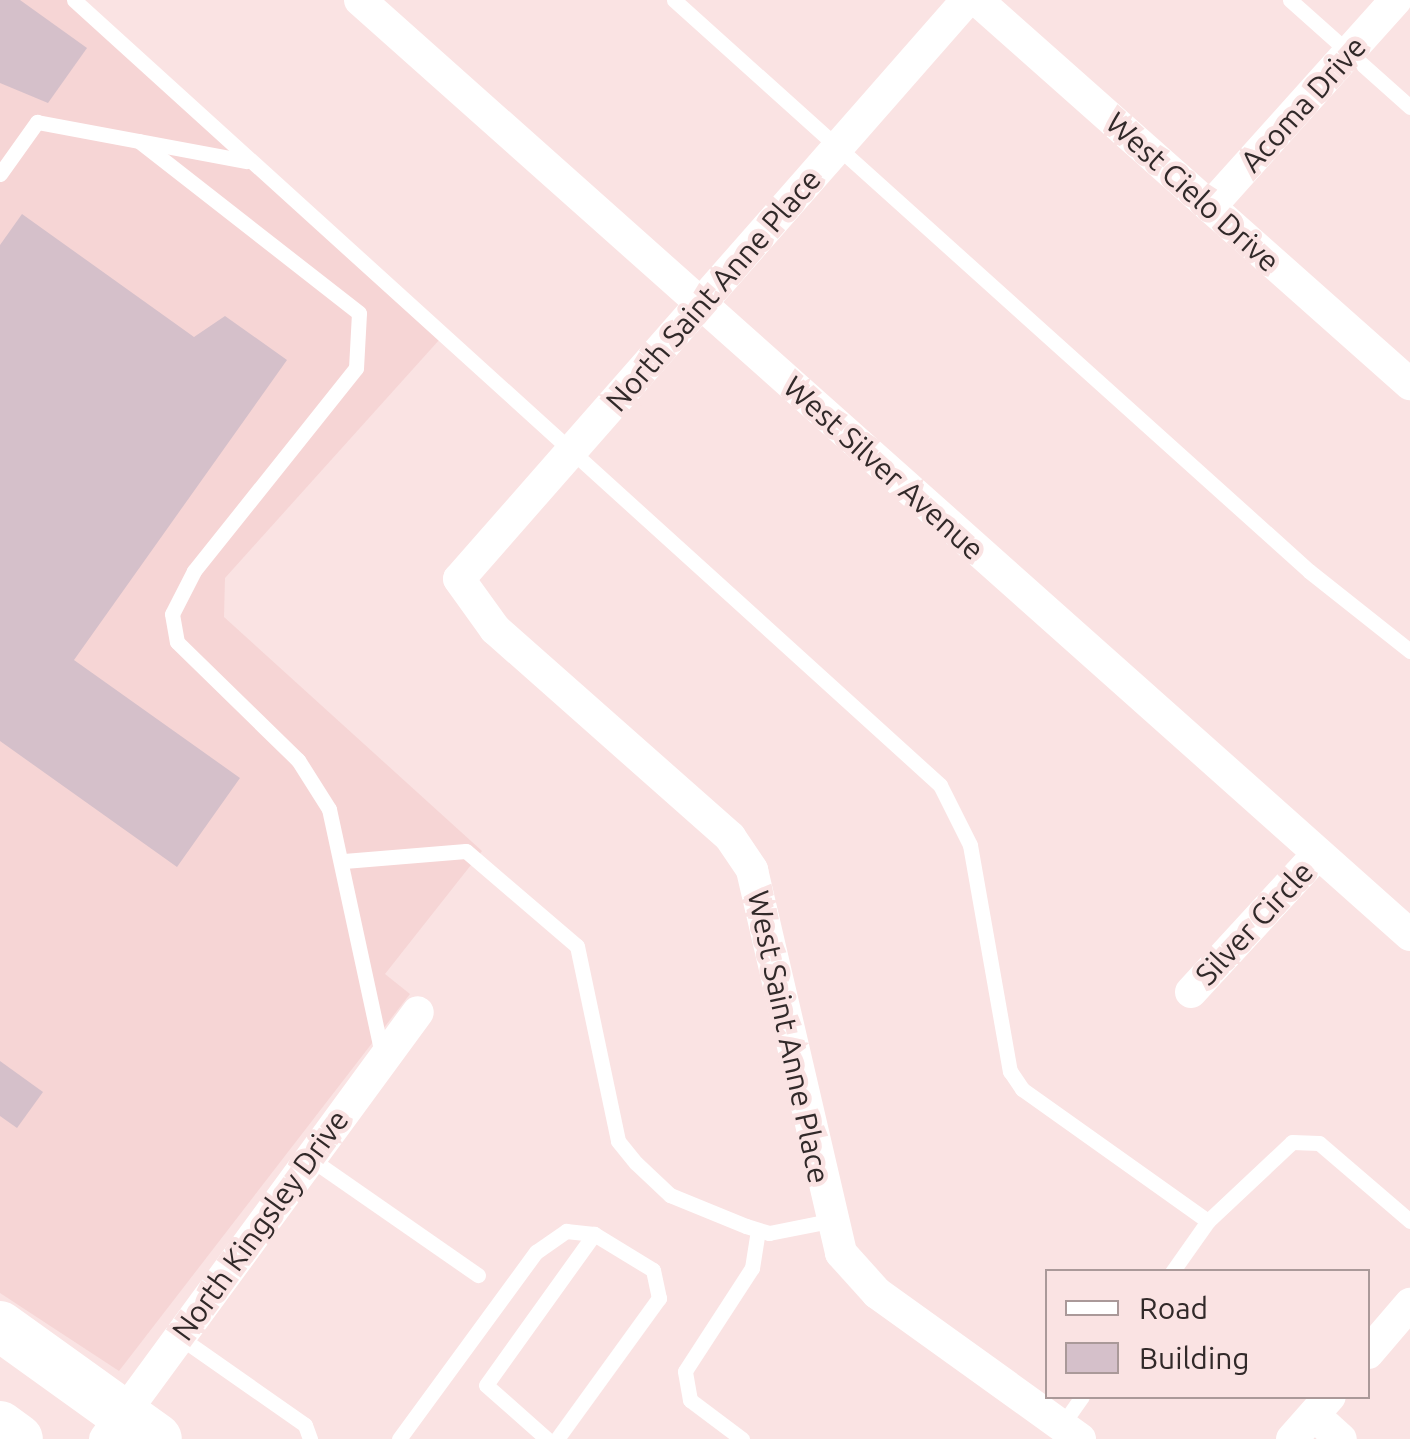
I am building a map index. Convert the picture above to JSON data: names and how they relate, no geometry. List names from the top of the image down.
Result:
{
  "streets": {
    "street": [
      "Acoma Drive",
      "West Cielo Drive",
      "North Saint Anne Place",
      "West Silver Avenue",
      "Silver Circle",
      "West Saint Anne Place",
      "North Kingsley Drive"
    ]
  },
  "crossings": [
    ["Acoma Drive", "West Cielo Drive"],
    ["North Saint Anne Place", "West Silver Avenue"],
    ["North Saint Anne Place", "West Saint Anne Place"],
    ["West Silver Avenue", "Silver Circle"]
  ],
  "legend": ["Road", "Building"]
}
